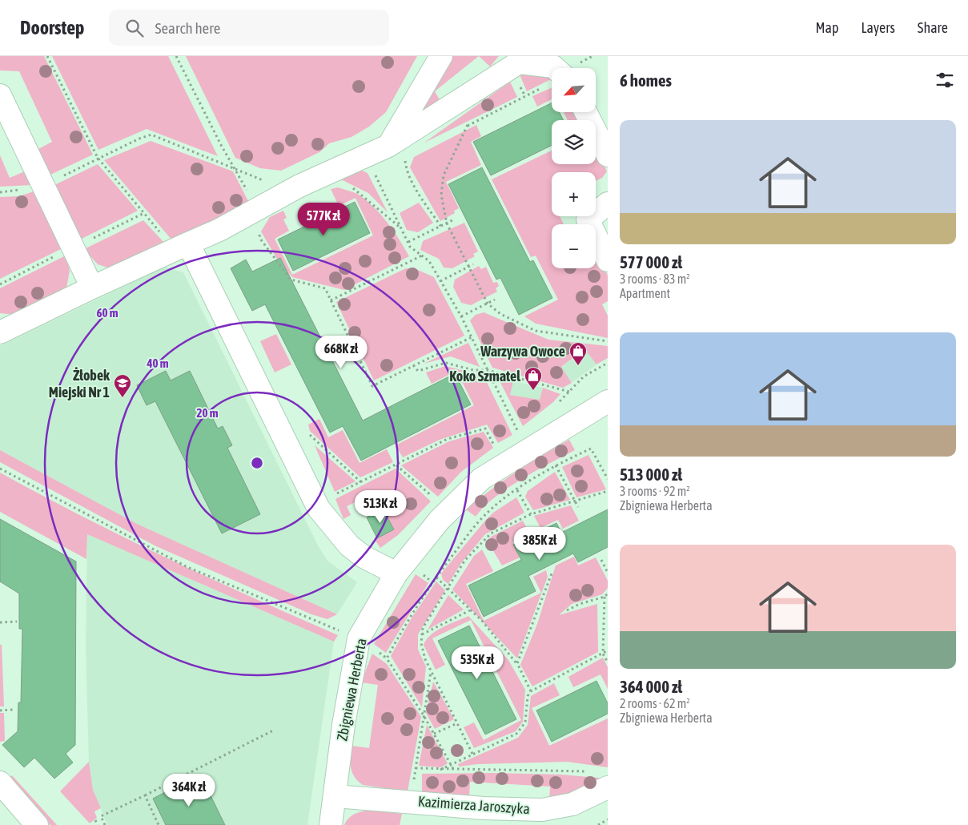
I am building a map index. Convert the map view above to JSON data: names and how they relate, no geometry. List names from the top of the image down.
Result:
{
  "streets": {
    "street": ["Zbigniewa Herberta", "Kazimierza Jaroszyka"]
  },
  "crossings": [
    ["Zbigniewa Herberta", "Kazimierza Jaroszyka"]
  ],
  "places": {
    "shop": ["Warzywa Owoce", "Koko Szmatel"],
    "school or university": ["Żłobek Miejski Nr 1"]
  },
  "north": "bottom left",
  "page": {
    "header": "Doorstep",
    "search": "Search here",
    "nav": ["Map", "Layers", "Share"],
    "heading": "6 homes",
    "map_buttons": ["+", "−"],
    "list": [
      {
        "name": "577 000 zł",
        "note": "3 rooms · 83 m² · Apartment"
      },
      {
        "name": "513 000 zł",
        "note": "3 rooms · 92 m² · Zbigniewa Herberta"
      },
      {
        "name": "364 000 zł",
        "note": "2 rooms · 62 m² · Zbigniewa Herberta"
      }
    ],
    "price": [
      "577K zł",
      "668K zł",
      "513K zł",
      "385K zł",
      "535K zł",
      "364K zł"
    ]
  },
  "rings": ["60 m", "40 m", "20 m"]
}
